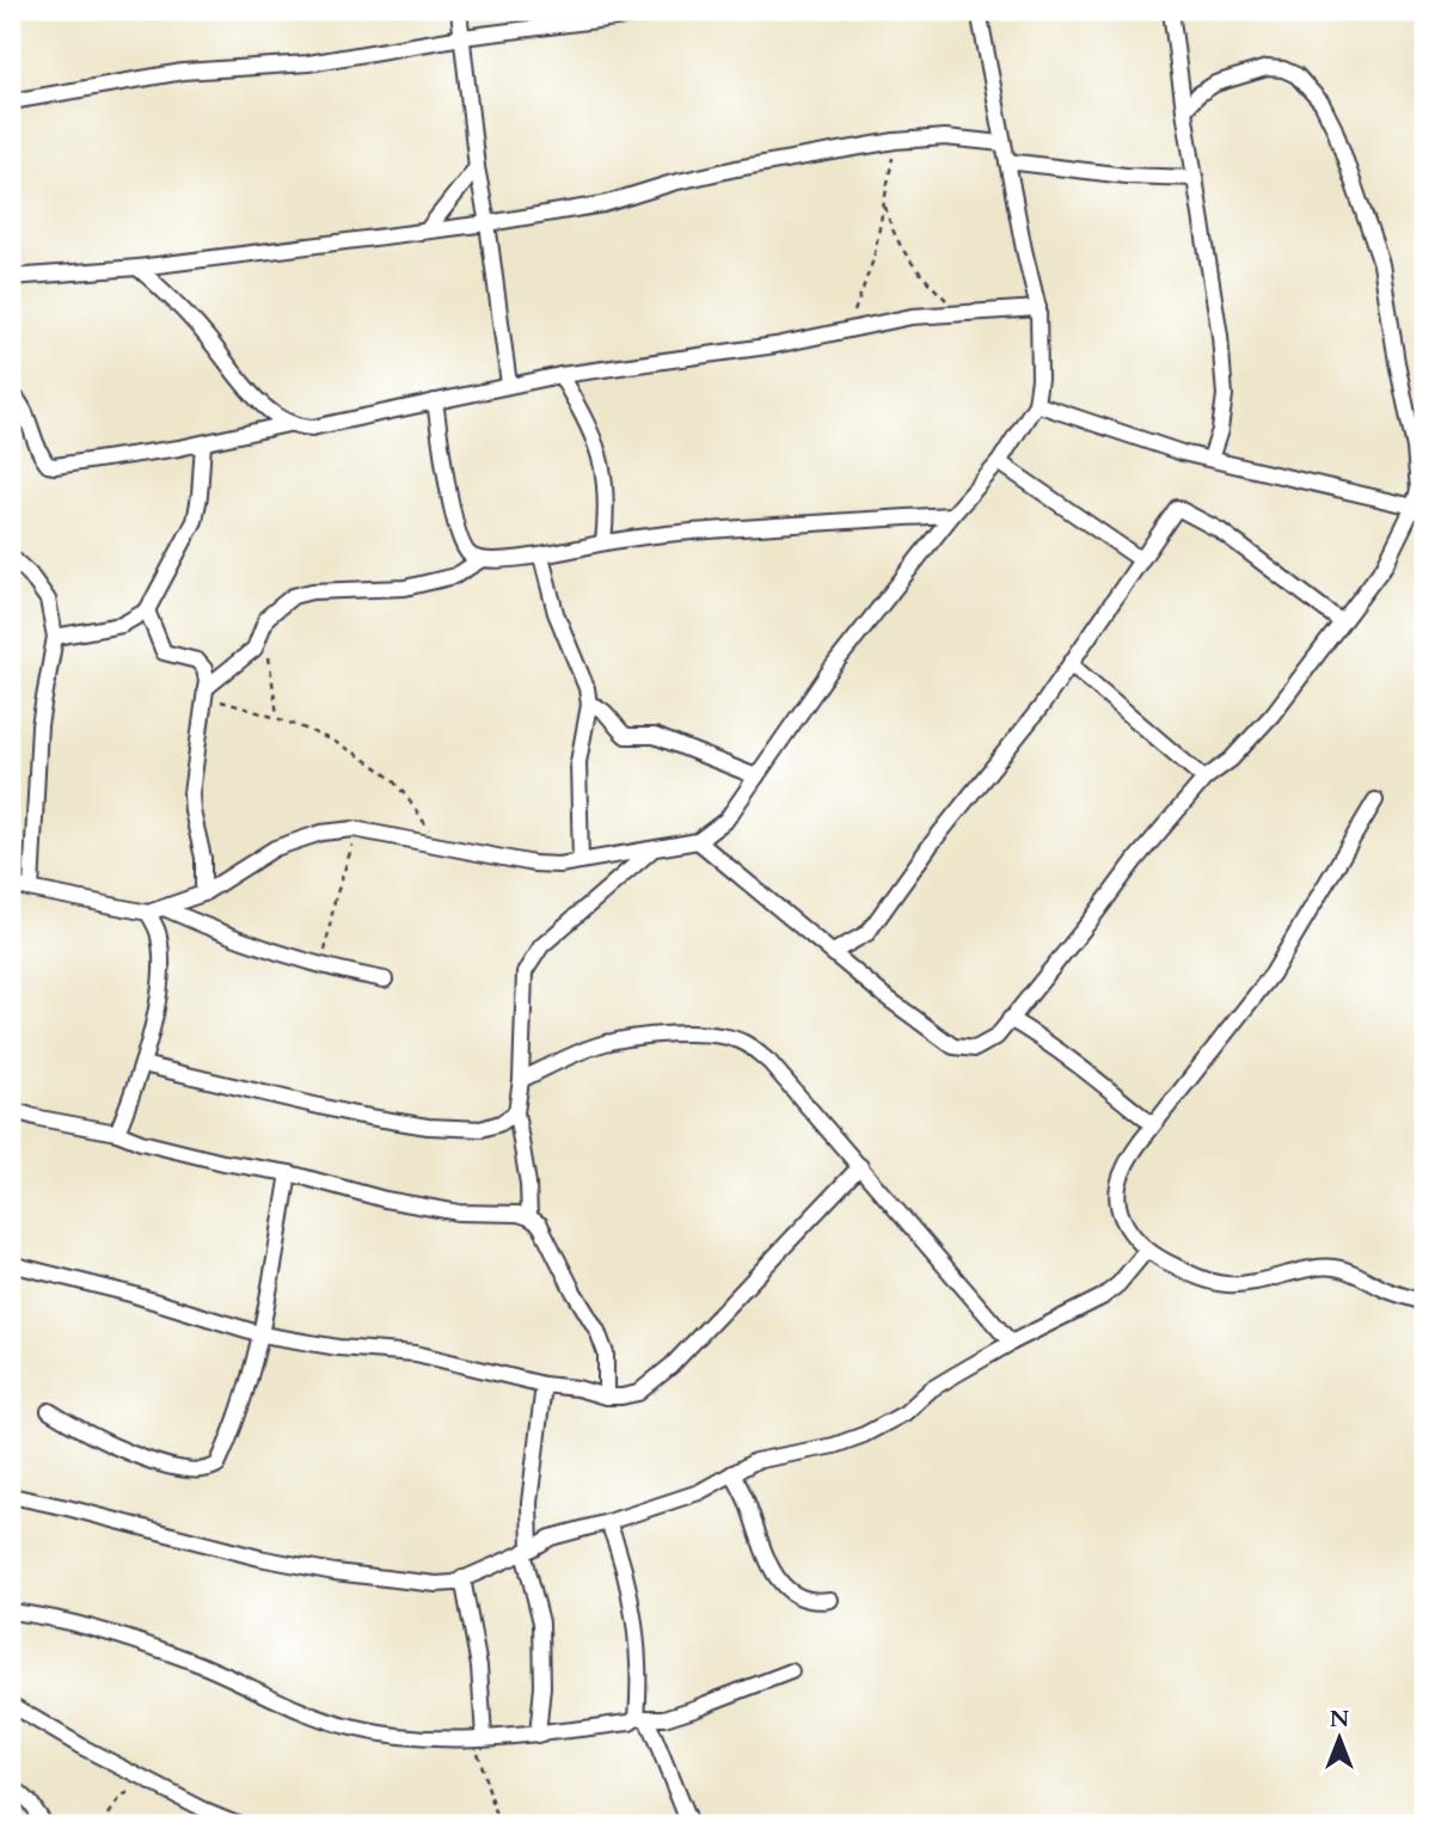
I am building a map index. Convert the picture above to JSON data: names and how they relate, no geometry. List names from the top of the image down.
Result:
{
  "north": "top"
}
